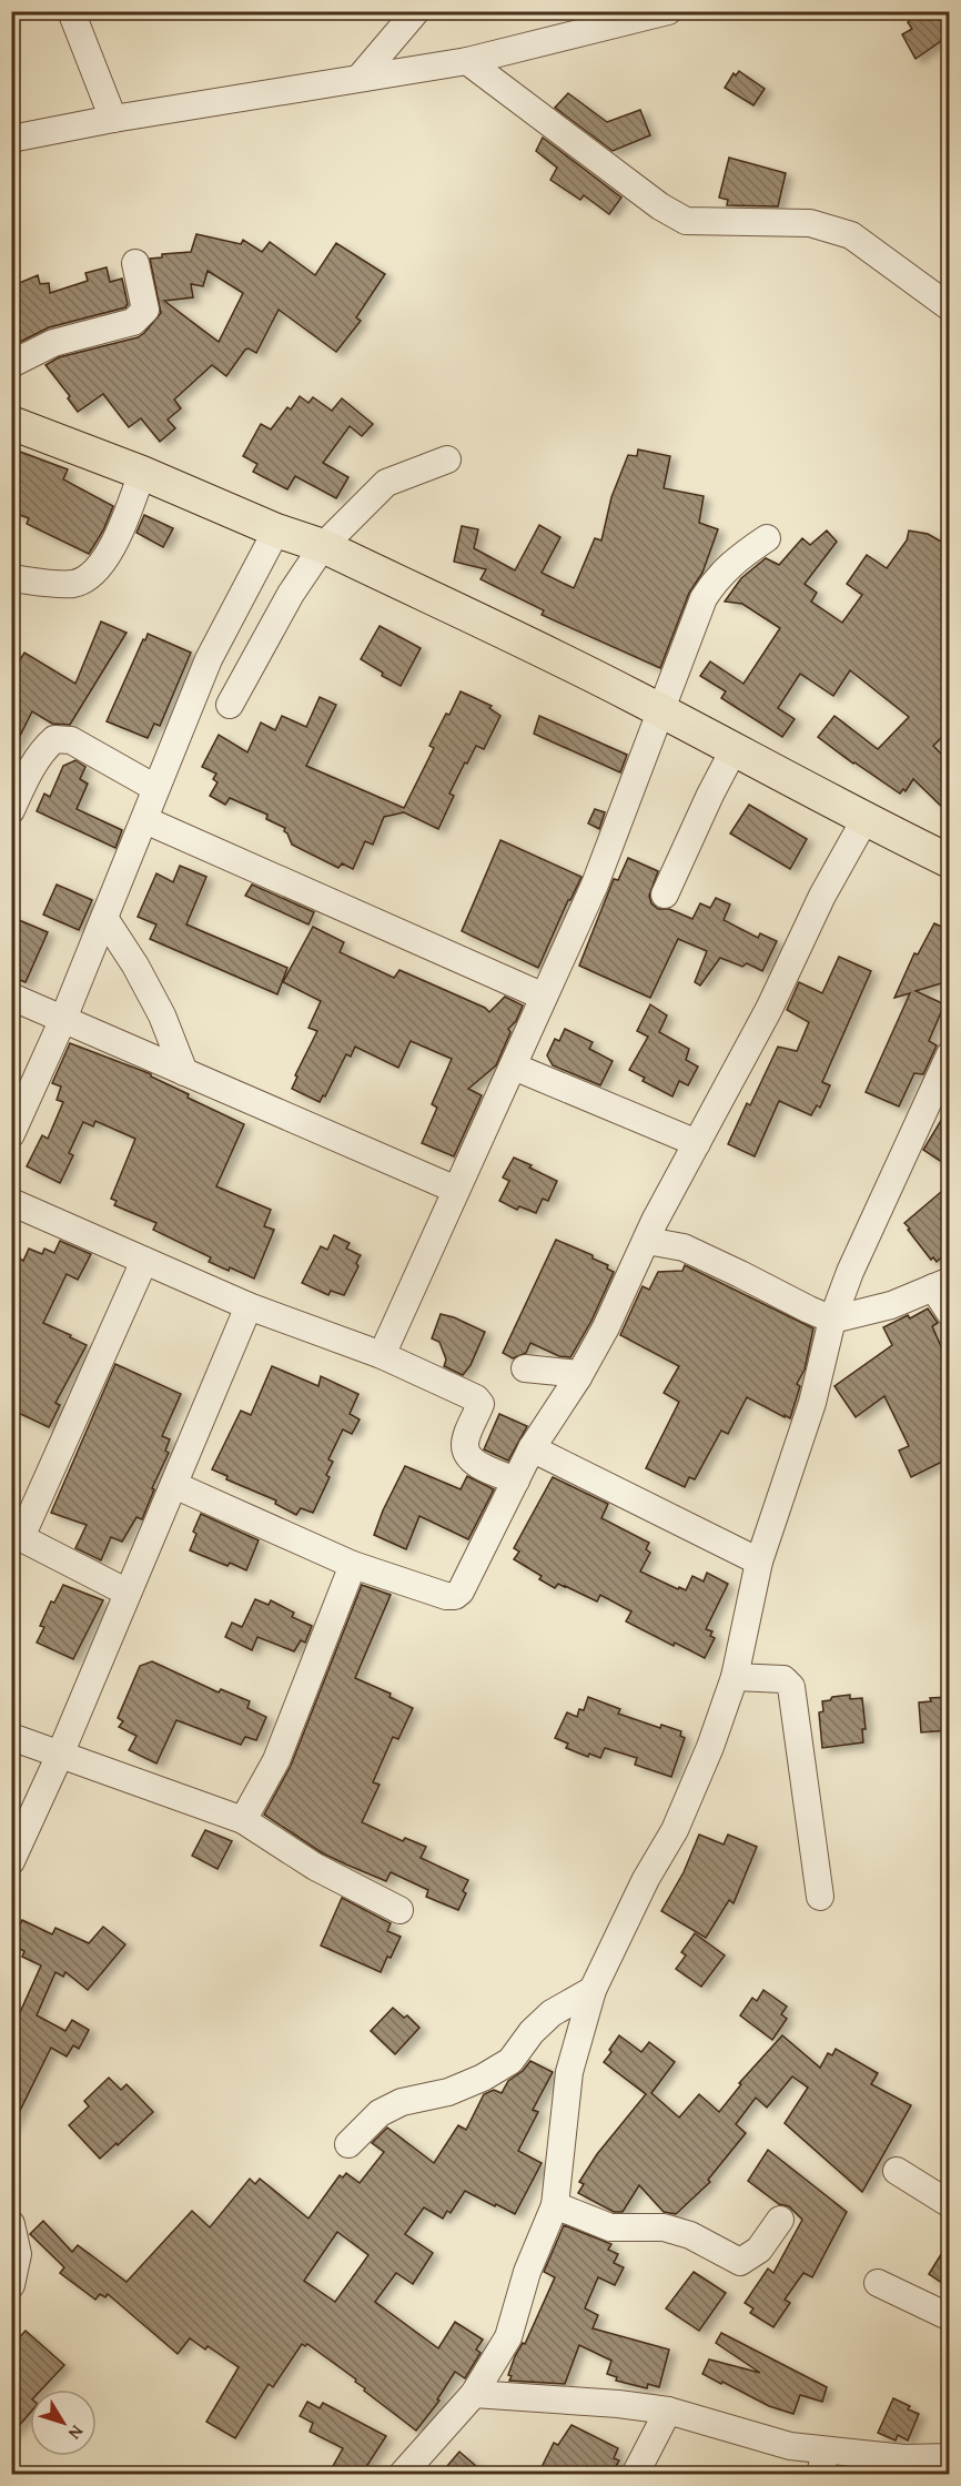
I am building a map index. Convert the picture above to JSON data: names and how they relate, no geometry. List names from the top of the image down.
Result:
{
  "north": "bottom right"
}
